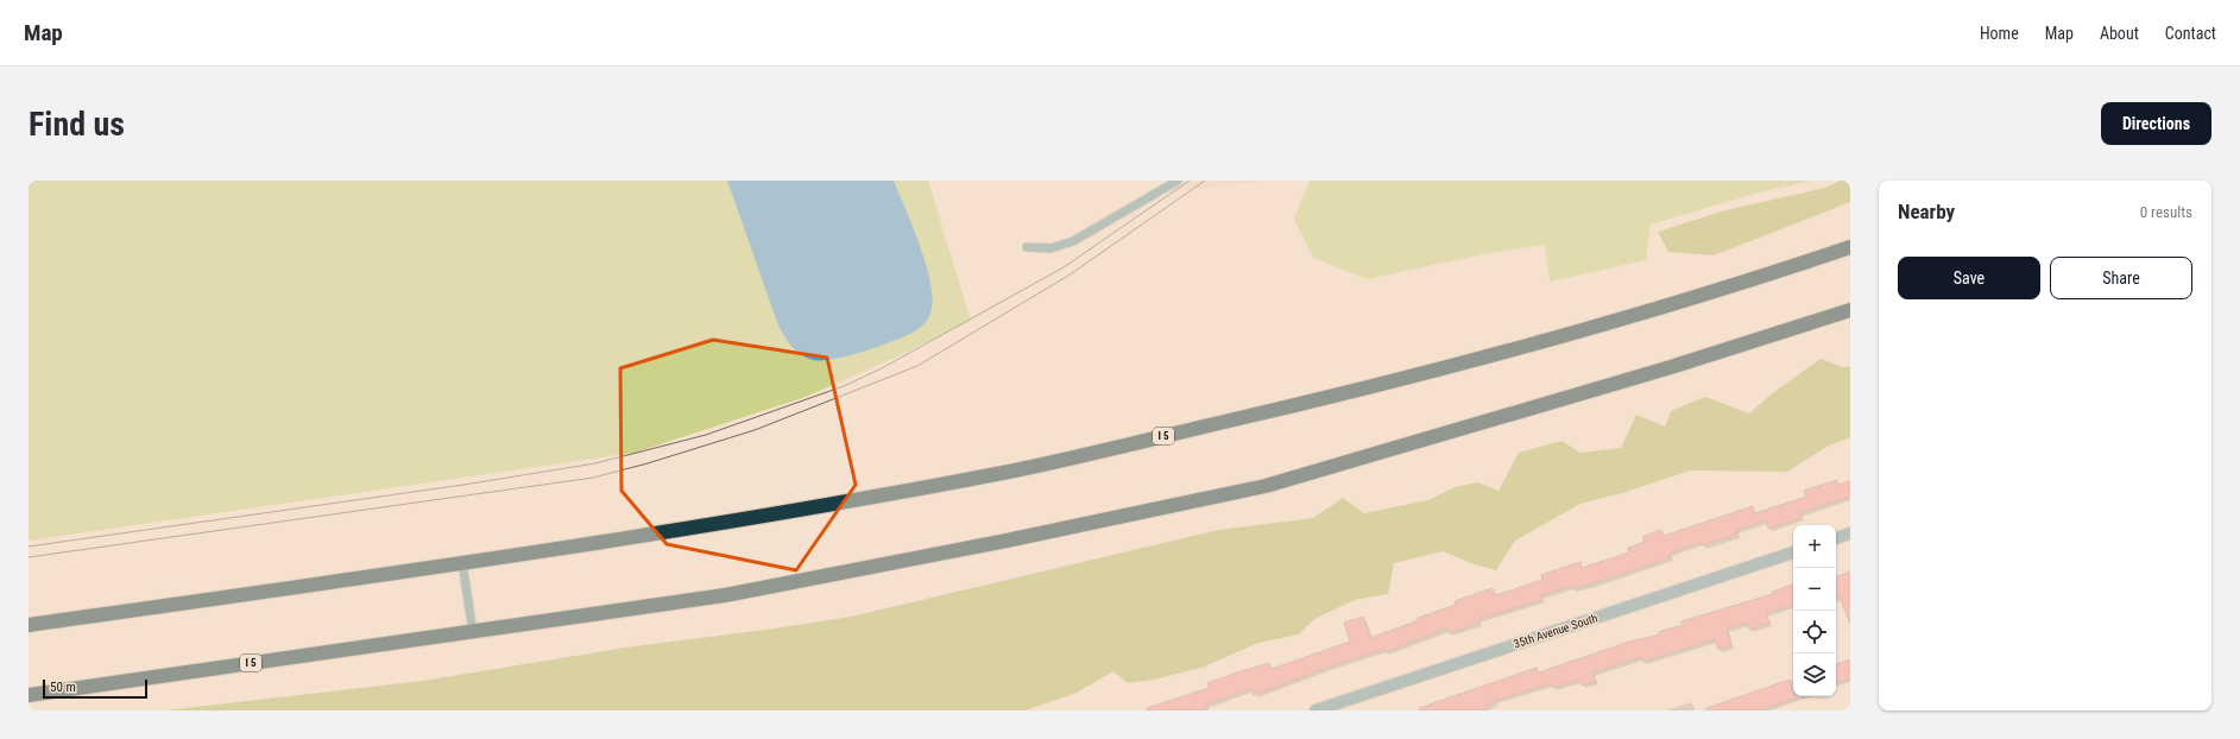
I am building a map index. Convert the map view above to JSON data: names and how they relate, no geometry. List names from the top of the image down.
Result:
{
  "streets": {
    "highway": ["I 5"],
    "street": ["35th Avenue South"]
  },
  "scale_bar": "50 m",
  "page": {
    "header": "Map",
    "nav": [
      "Home",
      "Map",
      "About",
      "Contact"
    ],
    "buttons": [
      "Directions",
      ["Save", "Share"]
    ],
    "title": "Find us",
    "heading": ["Nearby", "0 results"],
    "map_buttons": ["+", "−"],
    "scale": "50 m"
  }
}
